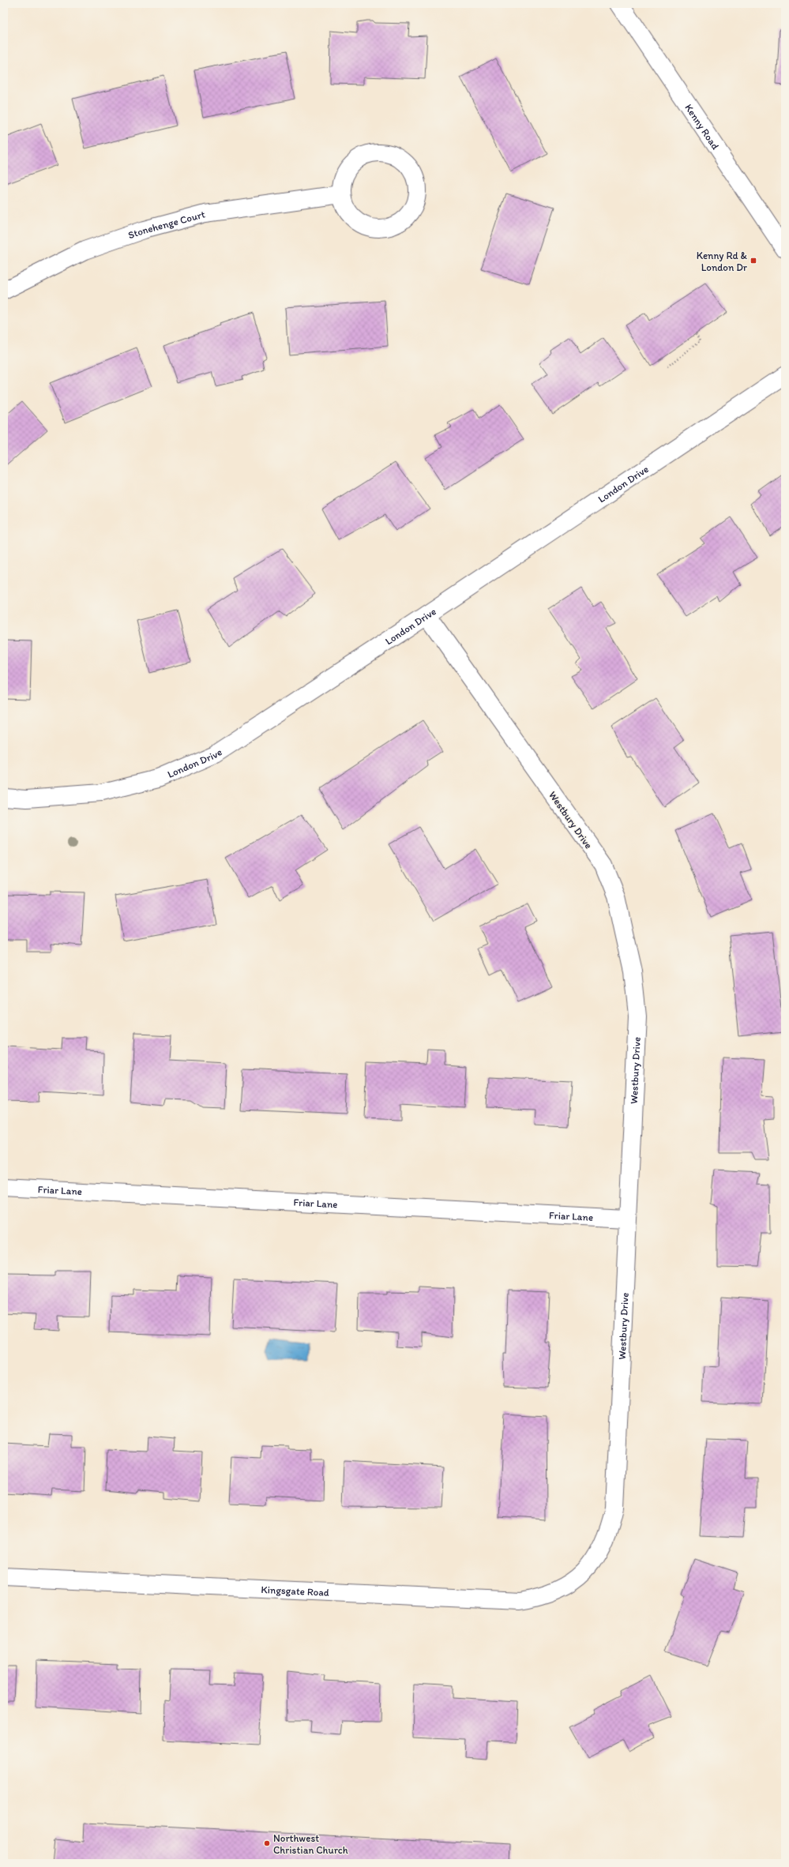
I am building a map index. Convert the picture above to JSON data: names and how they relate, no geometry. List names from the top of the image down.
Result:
{
  "streets": {
    "street": [
      "Kenny Road",
      "Stonehenge Court",
      "London Drive",
      "Westbury Drive",
      "Friar Lane",
      "Kingsgate Road"
    ]
  },
  "crossings": [
    ["London Drive", "Westbury Drive"],
    ["Westbury Drive", "Friar Lane"],
    ["Westbury Drive", "Kingsgate Road"]
  ],
  "places": {
    "transit": ["Kenny Rd & London Dr"],
    "other": ["Northwest Christian Church"]
  }
}
